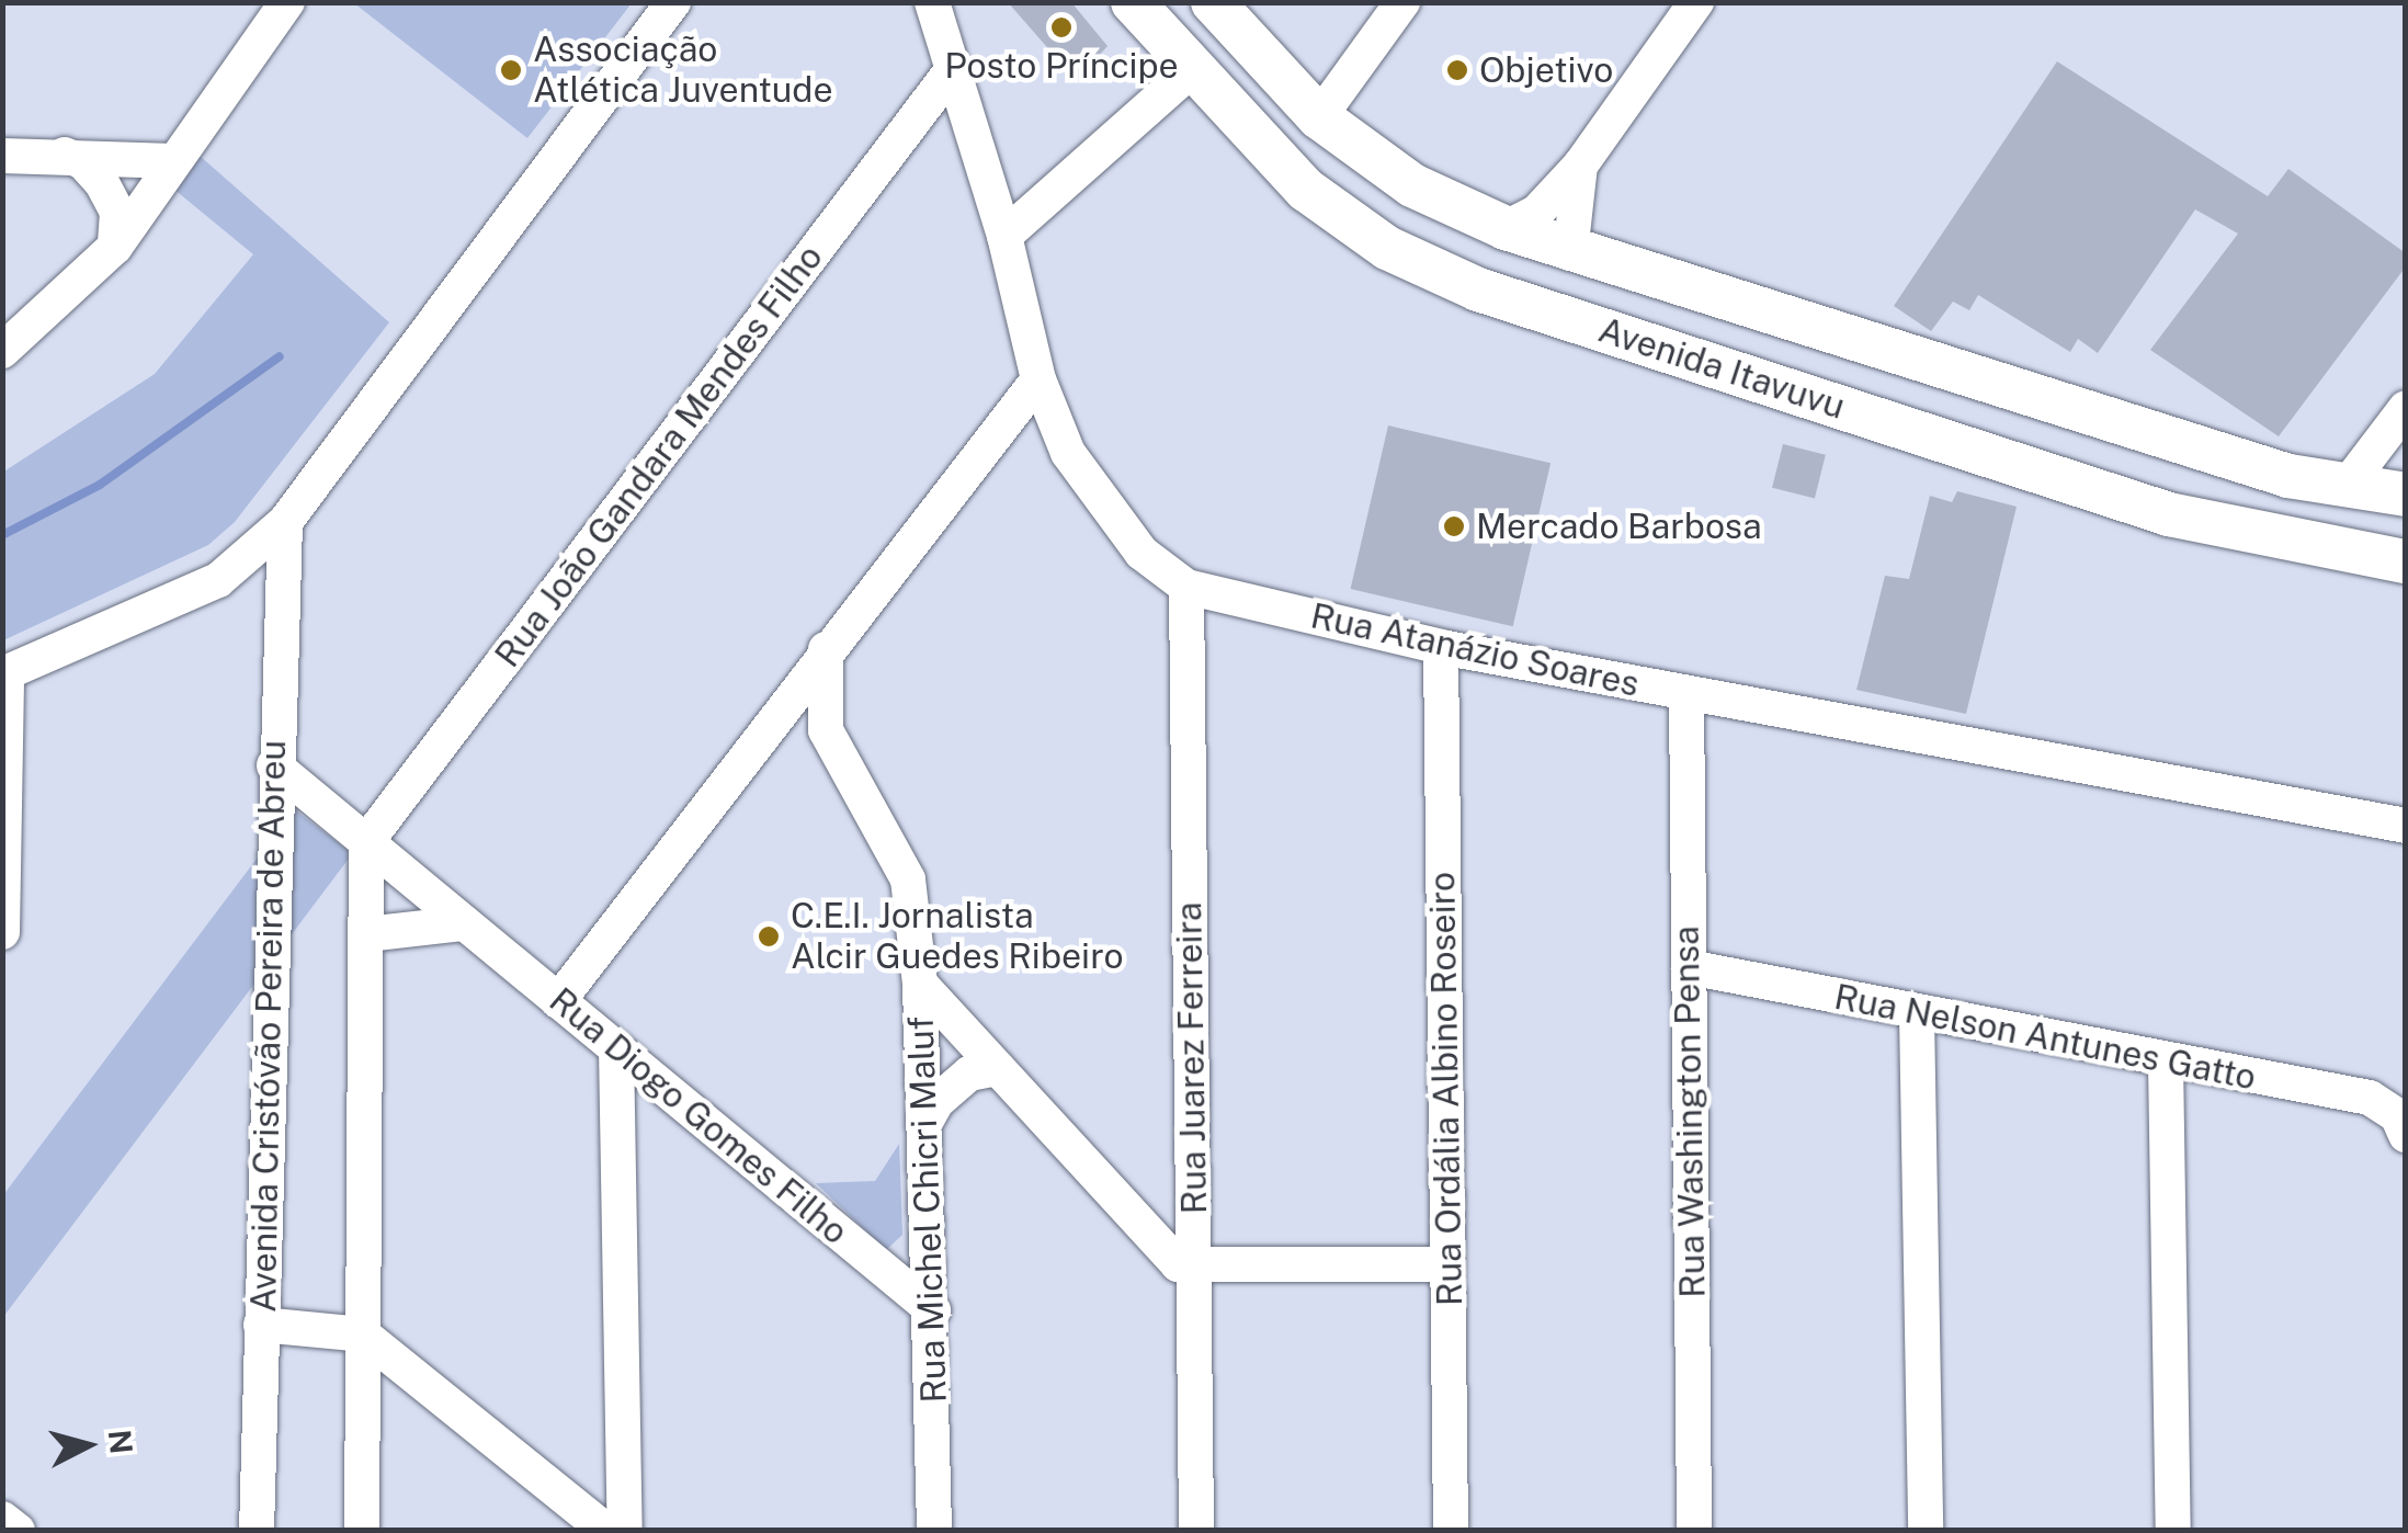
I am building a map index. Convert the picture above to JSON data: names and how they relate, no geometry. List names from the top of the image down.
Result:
{
  "streets": {
    "main road": ["Avenida Itavuvu"],
    "street": [
      "Rua João Gandara Mendes Filho",
      "Rua Atanázio Soares",
      "Avenida Cristóvão Pereira de Abreu",
      "Rua Nelson Antunes Gatto",
      "Rua Juarez Ferreira",
      "Rua Ordália Albino Roseiro",
      "Rua Washington Pensa",
      "Rua Diogo Gomes Filho",
      "Rua Michel Chicri Maluf"
    ]
  },
  "crossings": [
    ["Rua João Gandara Mendes Filho", "Rua Atanázio Soares"],
    ["Rua João Gandara Mendes Filho", "Rua Diogo Gomes Filho"],
    ["Rua Atanázio Soares", "Rua Juarez Ferreira"],
    ["Rua Atanázio Soares", "Rua Ordália Albino Roseiro"],
    ["Rua Atanázio Soares", "Rua Washington Pensa"],
    ["Avenida Cristóvão Pereira de Abreu", "Rua Diogo Gomes Filho"],
    ["Rua Nelson Antunes Gatto", "Rua Washington Pensa"],
    ["Rua Diogo Gomes Filho", "Rua Michel Chicri Maluf"]
  ],
  "places": [
    "Posto Príncipe",
    "Associação Atlética Juventude",
    "Objetivo",
    "Mercado Barbosa",
    "C.E.I. Jornalista Alcir Guedes Ribeiro"
  ],
  "north": "right"
}
